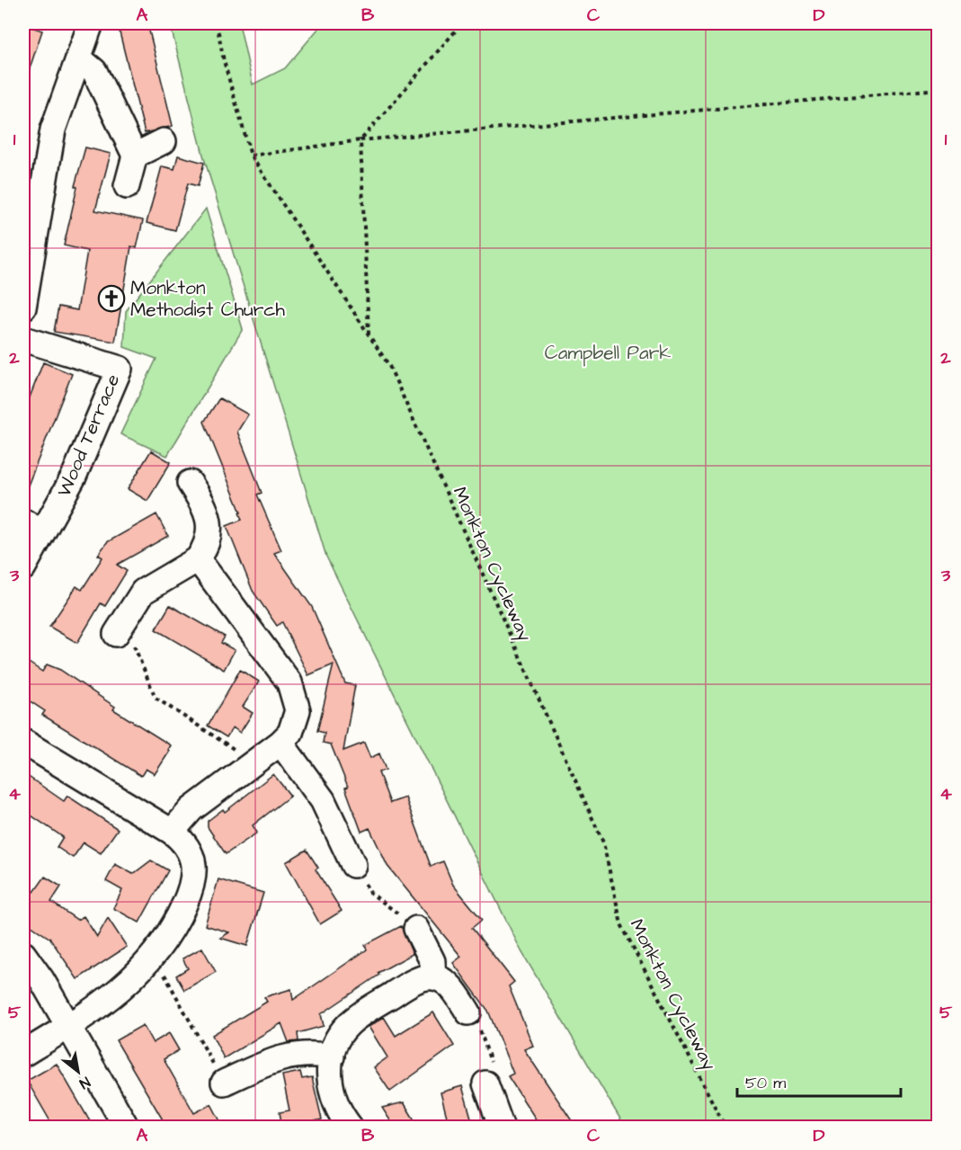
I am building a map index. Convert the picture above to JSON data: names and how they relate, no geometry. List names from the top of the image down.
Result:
{
  "streets": {
    "street": ["Wood Terrace"],
    "path": ["Monkton Cycleway"]
  },
  "parks": ["Campbell Park"],
  "places": {
    "church": ["Monkton Methodist Church"]
  },
  "scale_bar": "50 m",
  "north": "bottom right",
  "grid": {
    "columns": [
      "A",
      "B",
      "C",
      "D"
    ],
    "rows": [
      "1",
      "2",
      "3",
      "4",
      "5"
    ]
  }
}
